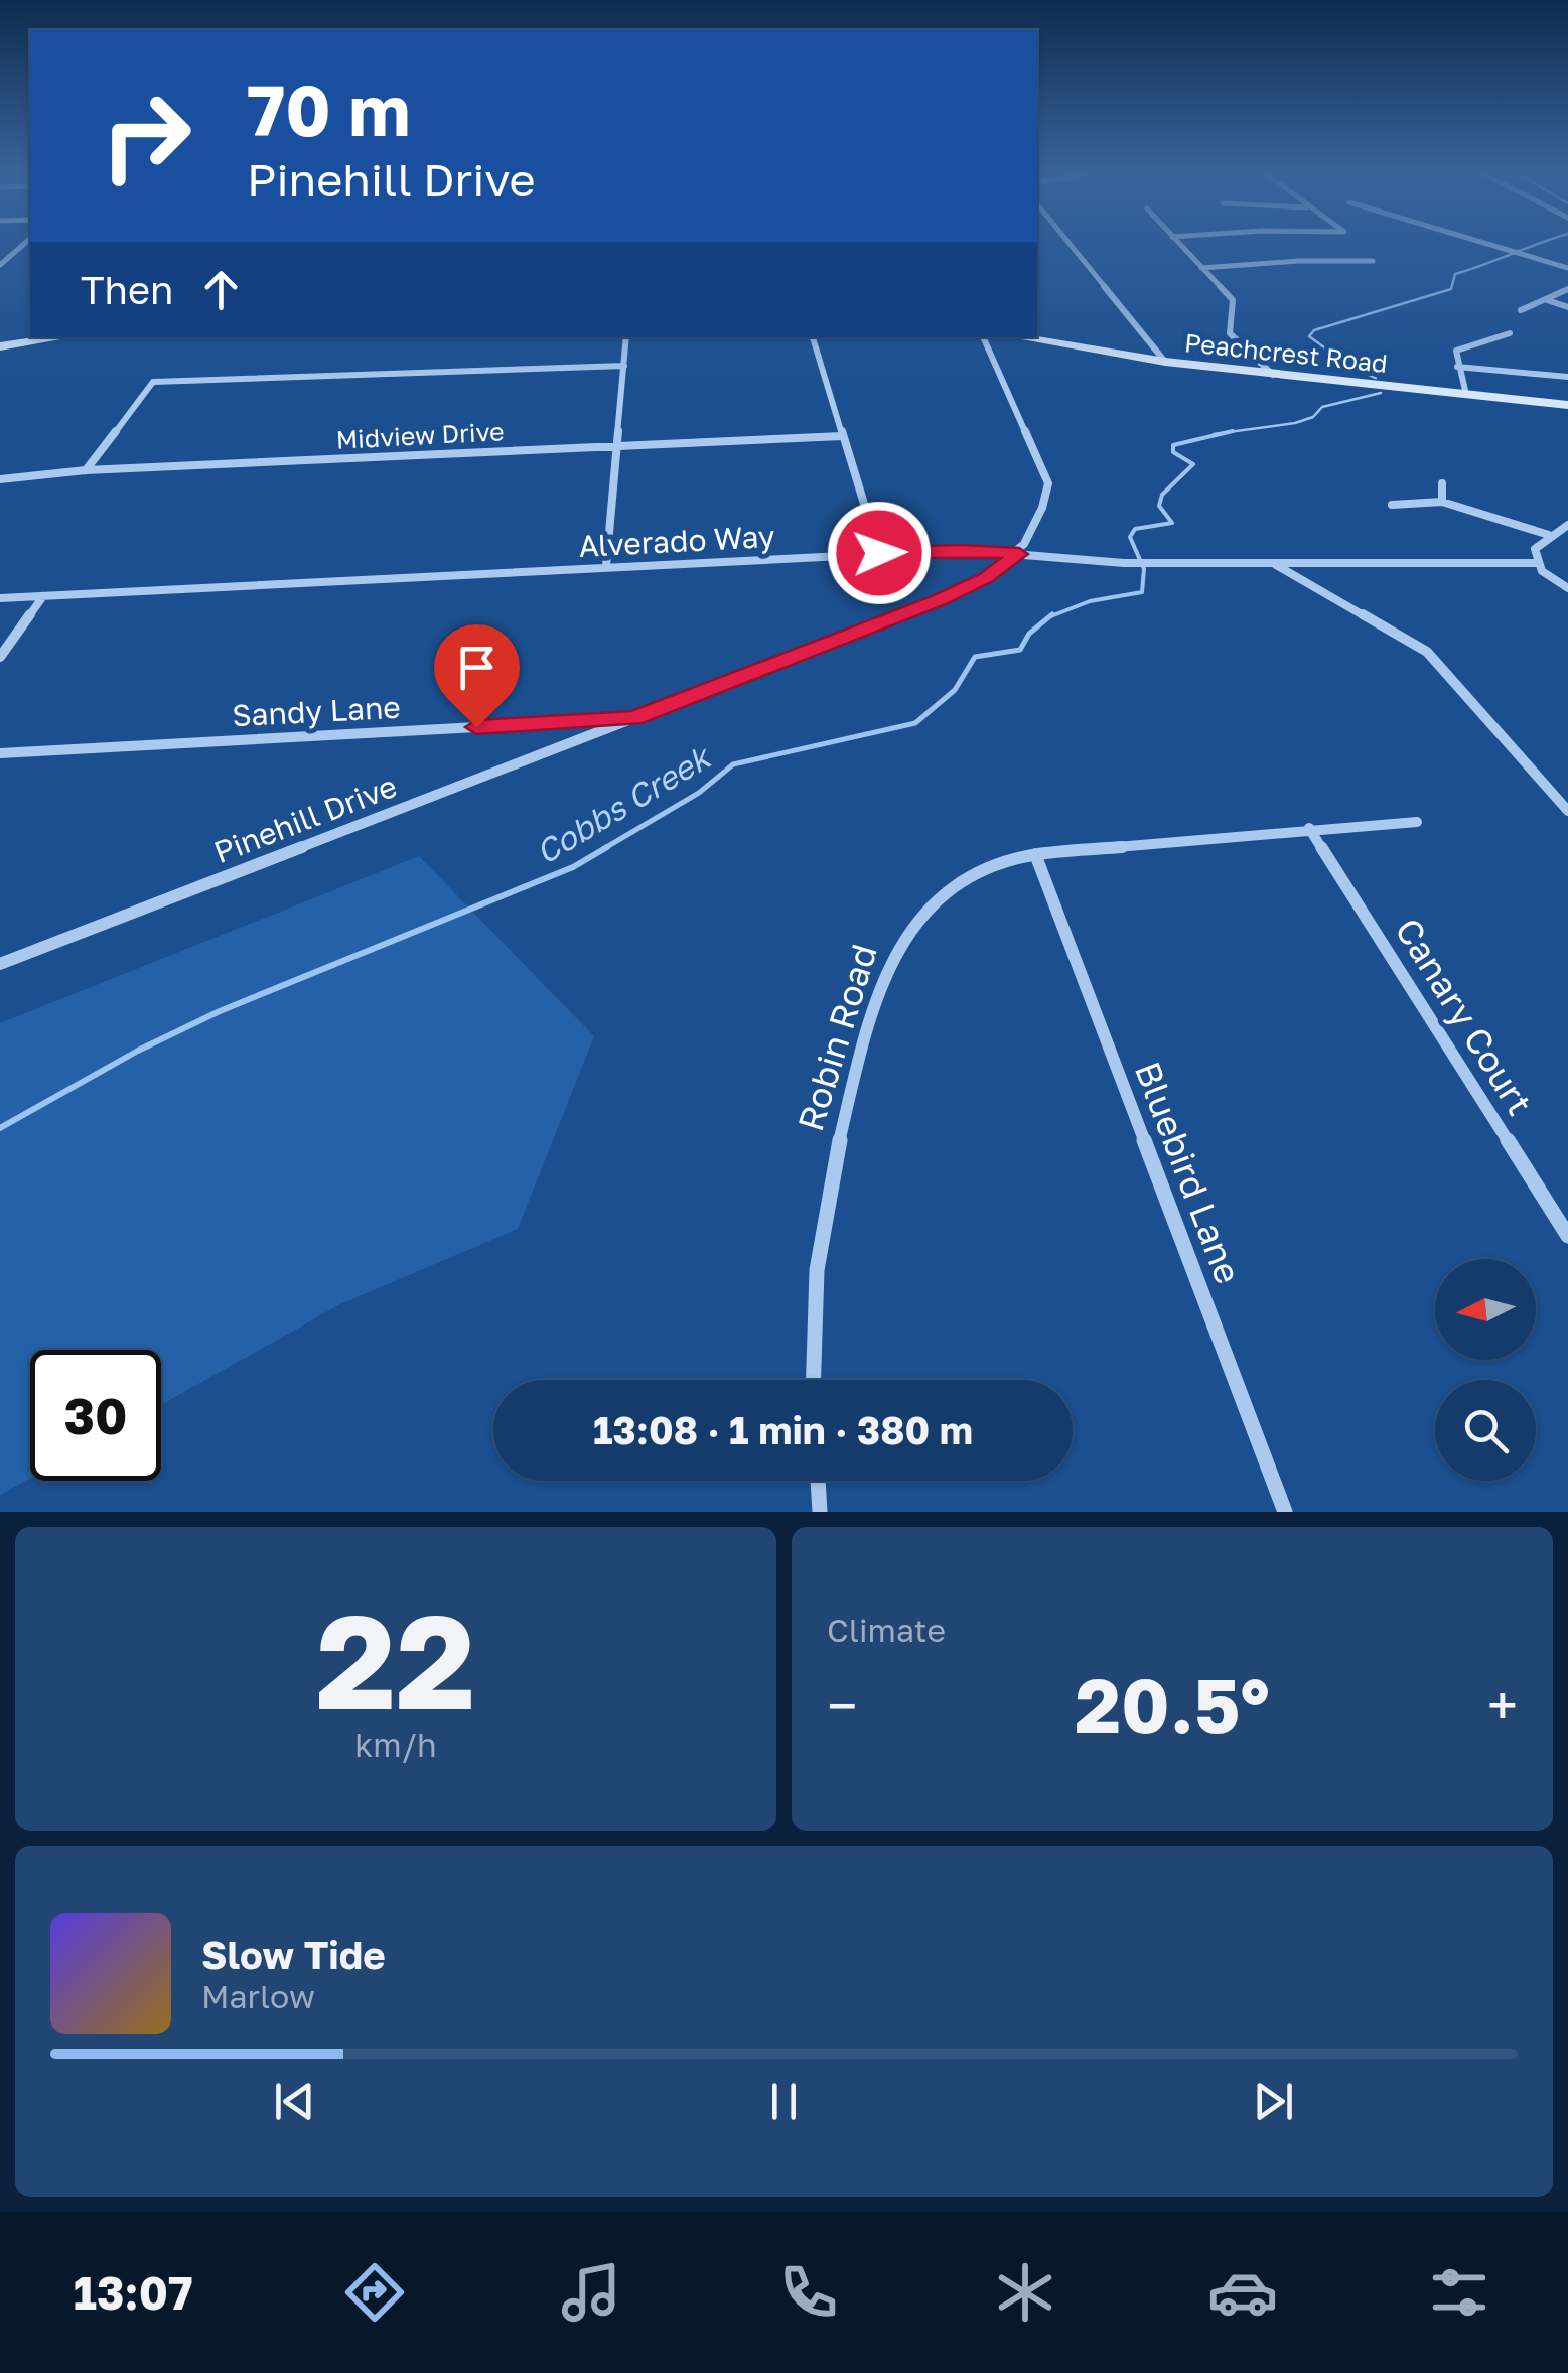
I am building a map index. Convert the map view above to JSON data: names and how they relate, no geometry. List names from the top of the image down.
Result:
{
  "streets": {
    "street": [
      "Peachcrest Road",
      "Midview Drive",
      "Alverado Way",
      "Sandy Lane",
      "Pinehill Drive",
      "Canary Court",
      "Robin Road",
      "Bluebird Lane"
    ]
  },
  "crossings": [
    ["Alverado Way", "Pinehill Drive"],
    ["Sandy Lane", "Pinehill Drive"],
    ["Canary Court", "Robin Road"],
    ["Robin Road", "Bluebird Lane"]
  ],
  "water": ["Cobbs Creek"],
  "north": "left",
  "page": {
    "turn": ["70 m", "Pinehill Drive"],
    "then": "Then",
    "limit": "30",
    "trip": "13:08 · 1 min · 380 m",
    "tile": [
      ["22", "km/h"],
      "Climate"
    ],
    "heat": ["−", "20.5°", "+"],
    "song": ["Slow Tide", "Marlow"],
    "tabs": "13:07"
  }
}
